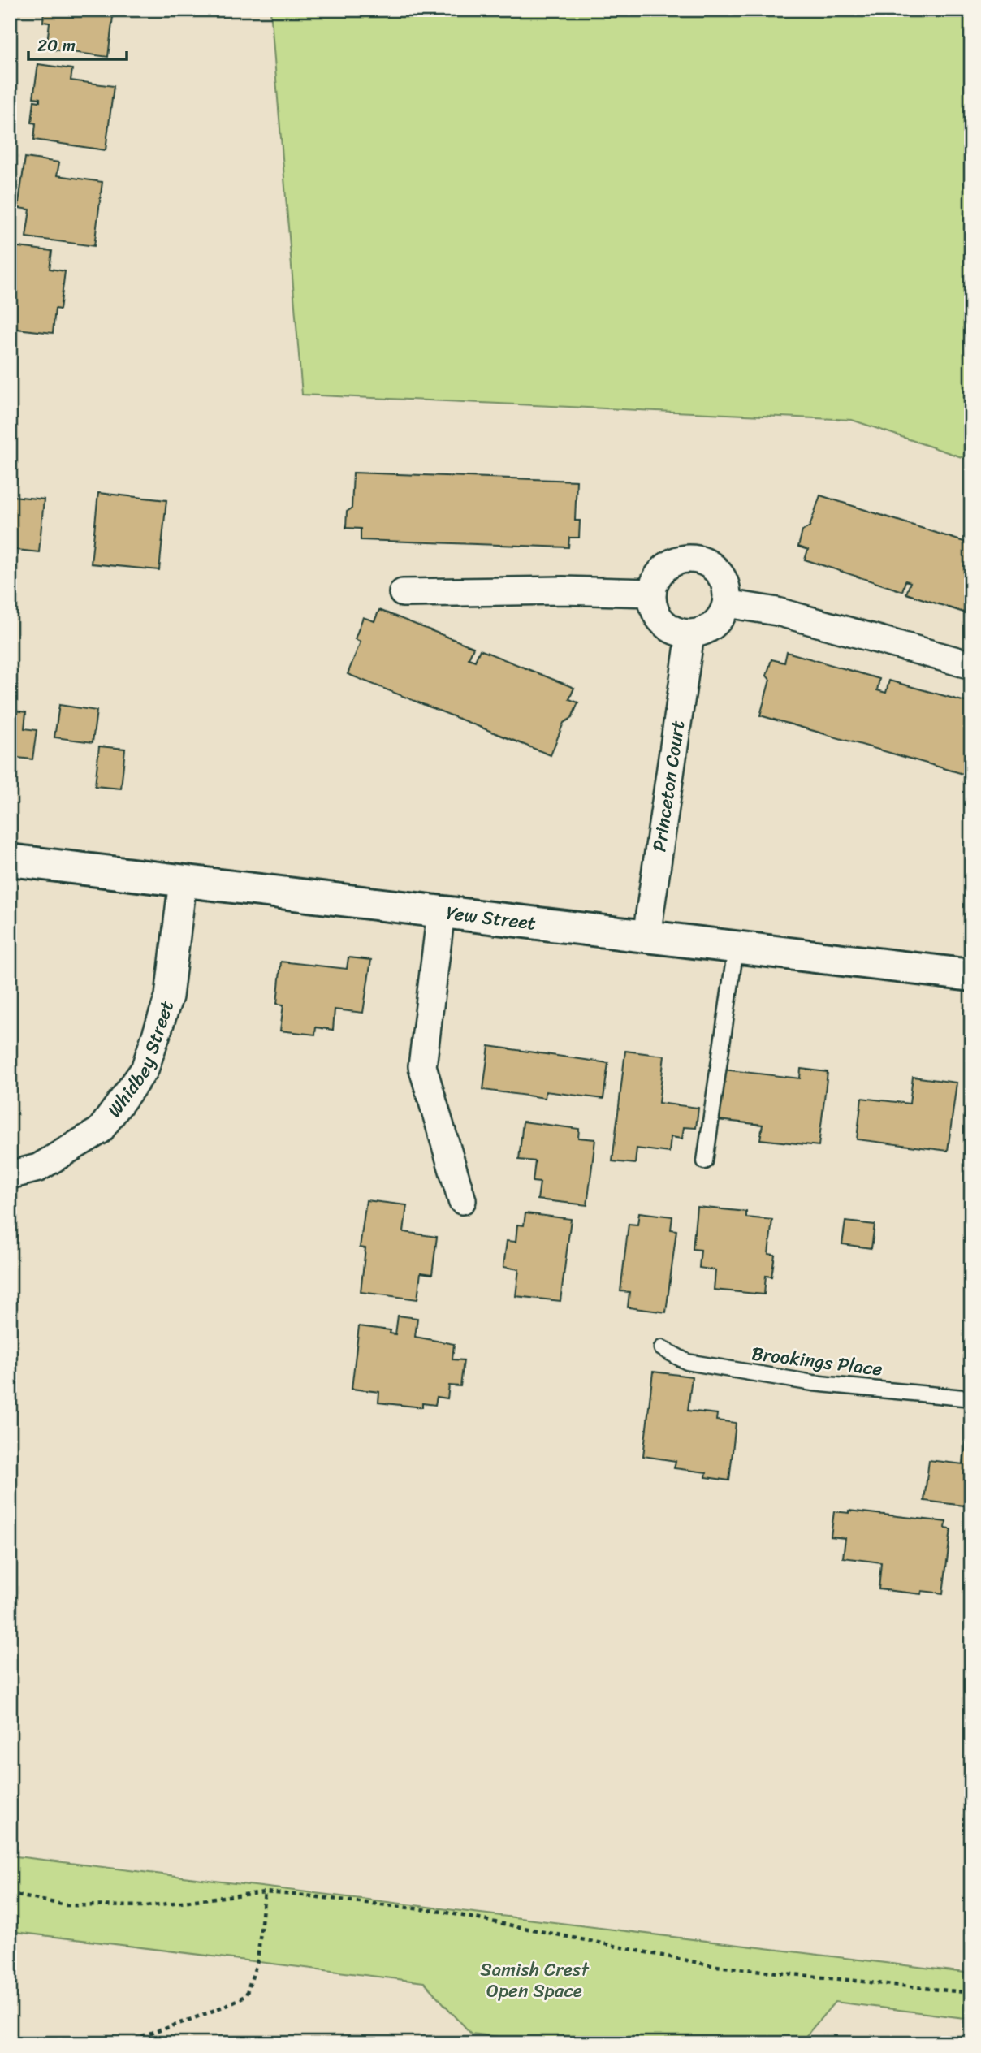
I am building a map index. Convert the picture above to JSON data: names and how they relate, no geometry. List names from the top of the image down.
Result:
{
  "streets": {
    "street": ["Princeton Court", "Yew Street", "Whidbey Street"],
    "lane": ["Brookings Place"]
  },
  "crossings": [
    ["Princeton Court", "Yew Street"],
    ["Yew Street", "Whidbey Street"]
  ],
  "parks": ["Samish Crest Open Space"],
  "scale_bar": "20 m"
}
